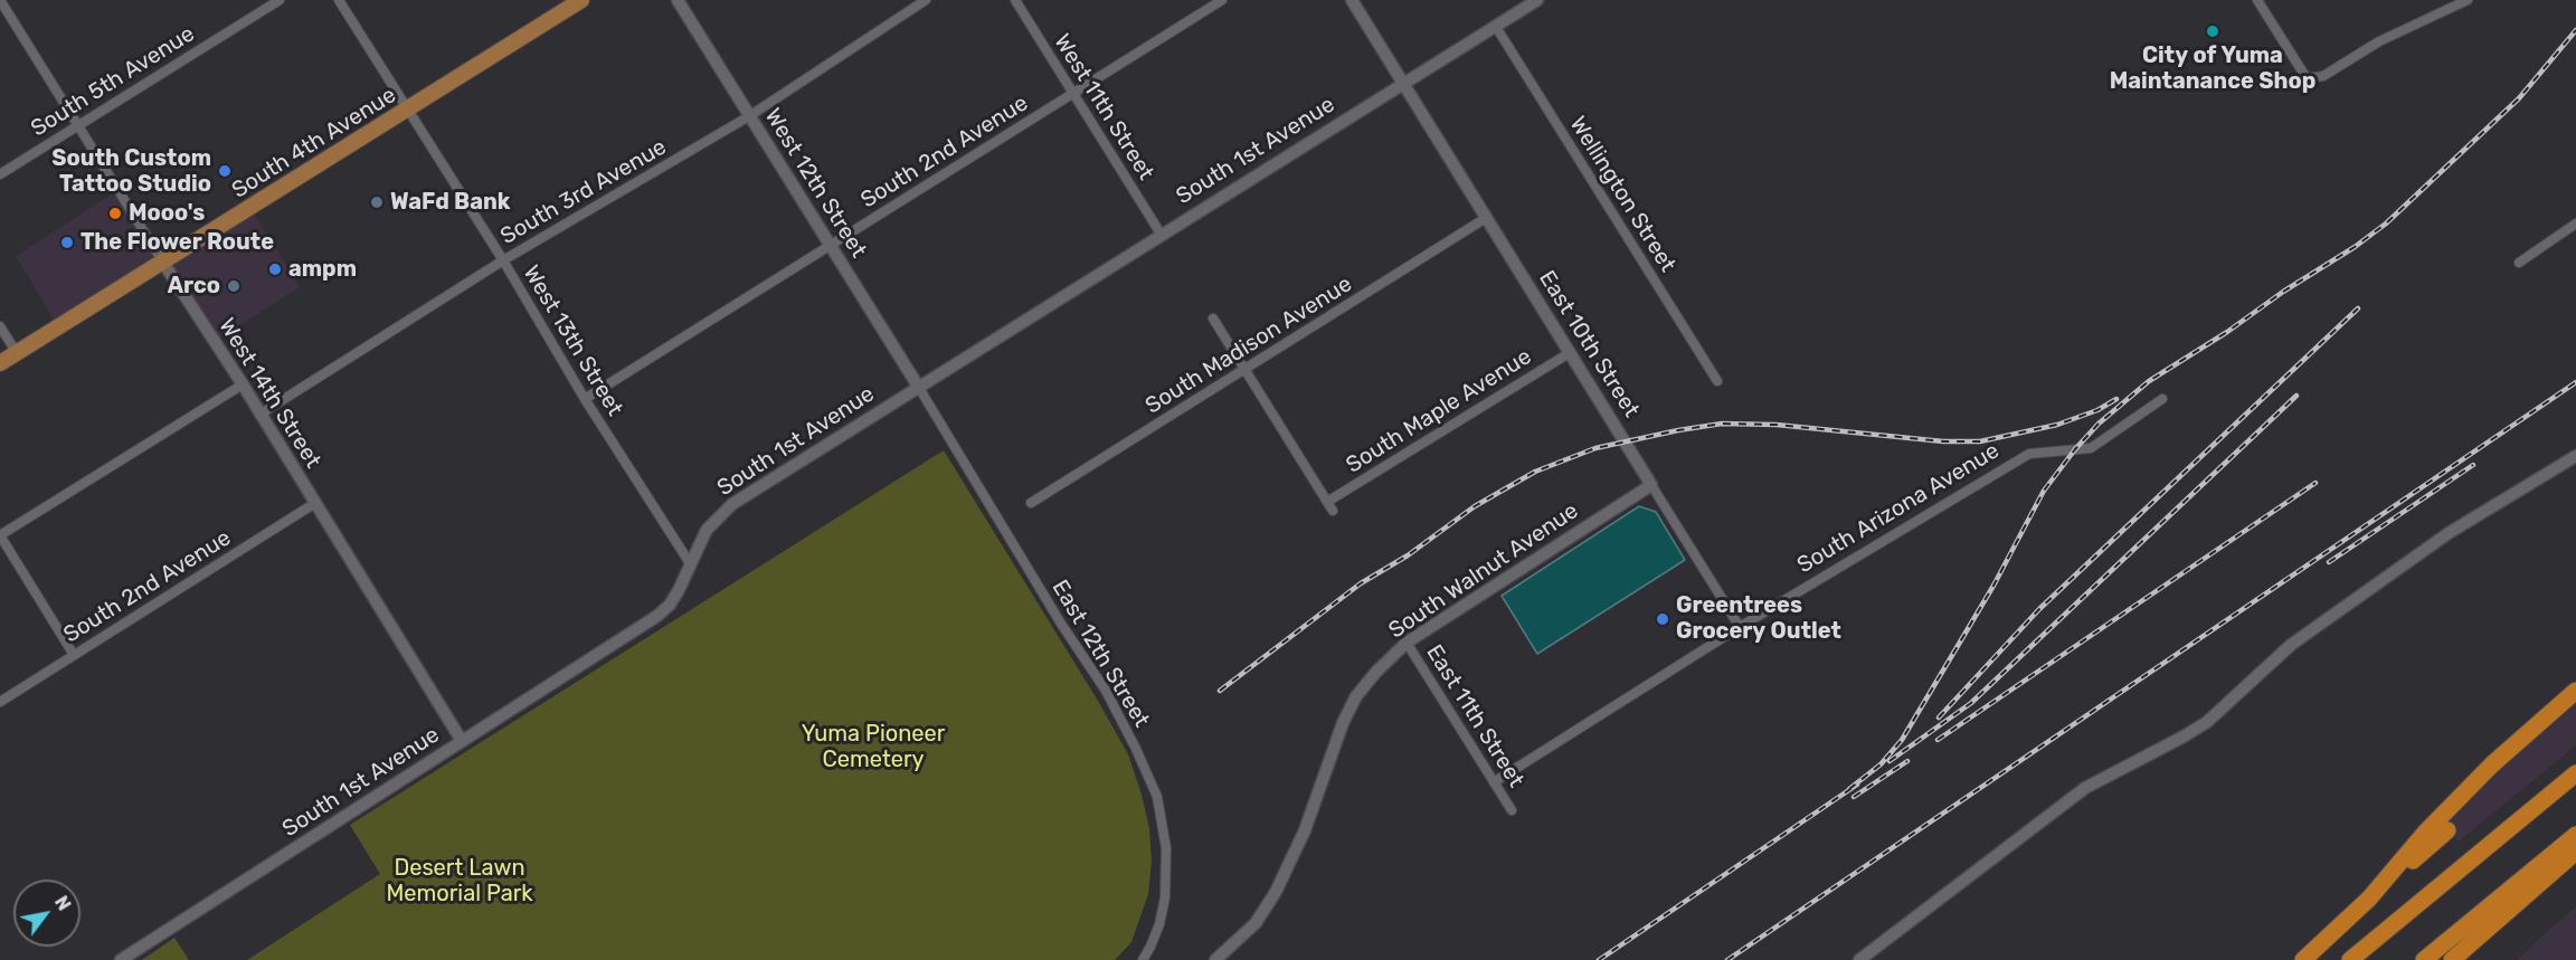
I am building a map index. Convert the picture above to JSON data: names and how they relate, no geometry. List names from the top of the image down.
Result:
{
  "streets": {
    "main road": ["South 4th Avenue"],
    "street": [
      "South 5th Avenue",
      "West 11th Street",
      "South 1st Avenue",
      "South 2nd Avenue",
      "West 12th Street",
      "South 3rd Avenue",
      "Wellington Street",
      "West 13th Street",
      "East 10th Street",
      "South Madison Avenue",
      "West 14th Street",
      "South Maple Avenue",
      "South Arizona Avenue",
      "South Walnut Avenue",
      "East 12th Street",
      "East 11th Street"
    ]
  },
  "crossings": [
    ["South 5th Avenue", "West 14th Street"],
    ["West 11th Street", "South 1st Avenue"],
    ["West 11th Street", "South 2nd Avenue"],
    ["South 4th Avenue", "West 13th Street"],
    ["South 4th Avenue", "West 14th Street"],
    ["South 1st Avenue", "West 12th Street"],
    ["South 1st Avenue", "Wellington Street"],
    ["South 1st Avenue", "West 13th Street"],
    ["South 1st Avenue", "East 10th Street"],
    ["South 1st Avenue", "West 14th Street"],
    ["South 1st Avenue", "East 12th Street"],
    ["South 2nd Avenue", "West 12th Street"],
    ["South 2nd Avenue", "West 13th Street"],
    ["South 2nd Avenue", "West 14th Street"],
    ["West 12th Street", "South 3rd Avenue"],
    ["West 12th Street", "East 12th Street"],
    ["South 3rd Avenue", "West 13th Street"],
    ["South 3rd Avenue", "West 14th Street"],
    ["East 10th Street", "South Madison Avenue"],
    ["East 10th Street", "South Maple Avenue"],
    ["East 10th Street", "South Arizona Avenue"],
    ["East 10th Street", "South Walnut Avenue"],
    ["South Arizona Avenue", "East 11th Street"],
    ["South Walnut Avenue", "East 11th Street"]
  ],
  "parks": ["Yuma Pioneer Cemetery", "Desert Lawn Memorial Park"],
  "places": [
    "City of Yuma Maintanance Shop",
    "South Custom Tattoo Studio",
    "WaFd Bank",
    "Mooo's",
    "The Flower Route",
    "ampm",
    "Arco",
    "Greentrees Grocery Outlet"
  ],
  "north": "top right"
}
